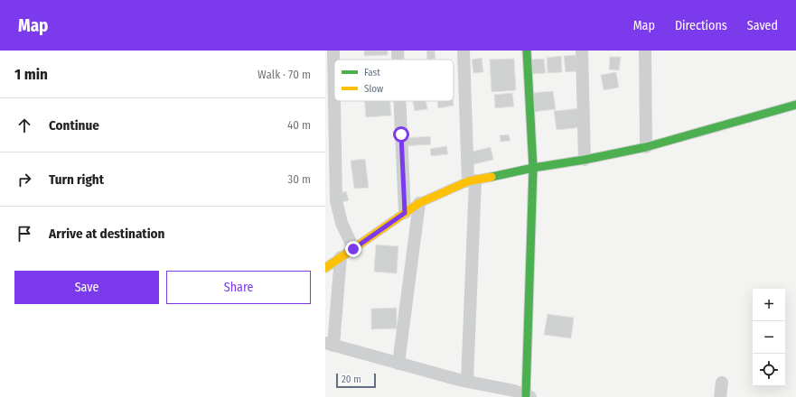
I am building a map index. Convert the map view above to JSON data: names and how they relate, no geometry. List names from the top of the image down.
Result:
{
  "legend": ["Fast", "Slow"],
  "scale_bar": "20 m",
  "page": {
    "header": "Map",
    "nav": ["Map", "Directions", "Saved"],
    "heading": ["1 min", "Walk · 70 m"],
    "list": [
      ["Continue", "40 m"],
      ["Turn right", "30 m"],
      "Arrive at destination"
    ],
    "buttons": ["Save", "Share"],
    "map_buttons": ["+", "−"],
    "scale": "20 m"
  }
}
